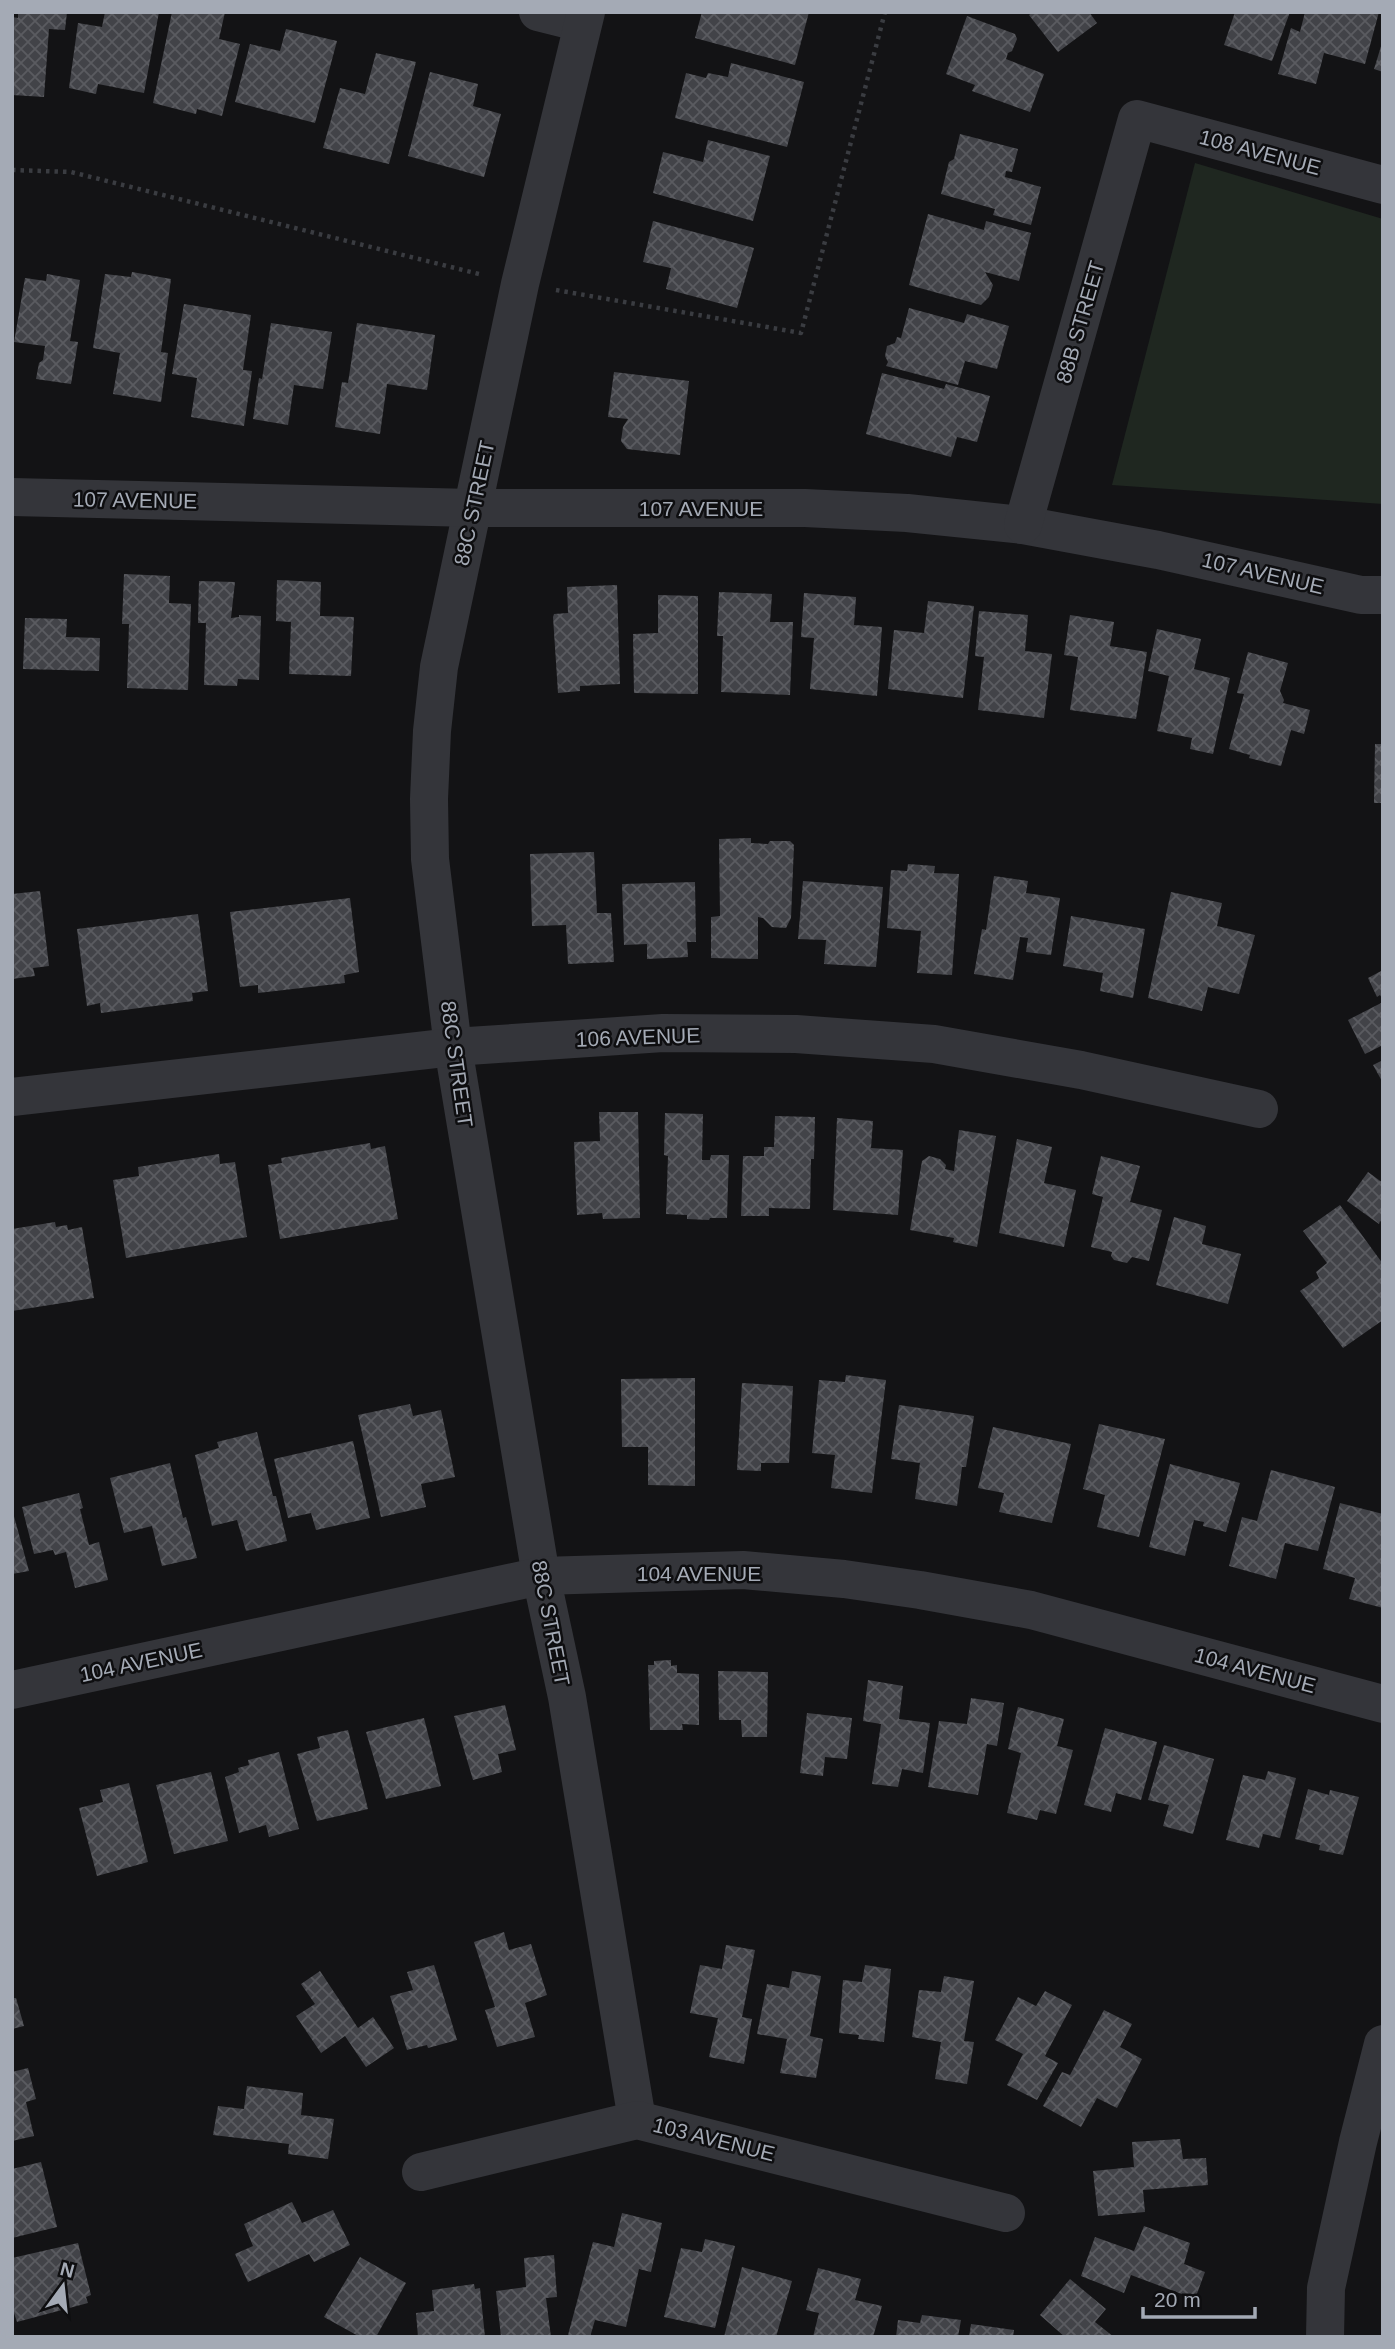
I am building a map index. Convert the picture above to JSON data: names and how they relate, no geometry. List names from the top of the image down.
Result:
{
  "streets": {
    "street": [
      "108 AVENUE",
      "88B STREET",
      "107 AVENUE",
      "88C STREET",
      "106 AVENUE",
      "104 AVENUE",
      "103 AVENUE"
    ]
  },
  "crossings": [
    ["108 AVENUE", "88B STREET"],
    ["88B STREET", "107 AVENUE"],
    ["107 AVENUE", "88C STREET"],
    ["88C STREET", "106 AVENUE"],
    ["88C STREET", "104 AVENUE"],
    ["88C STREET", "103 AVENUE"]
  ],
  "scale_bar": "20 m",
  "north": "top"
}
